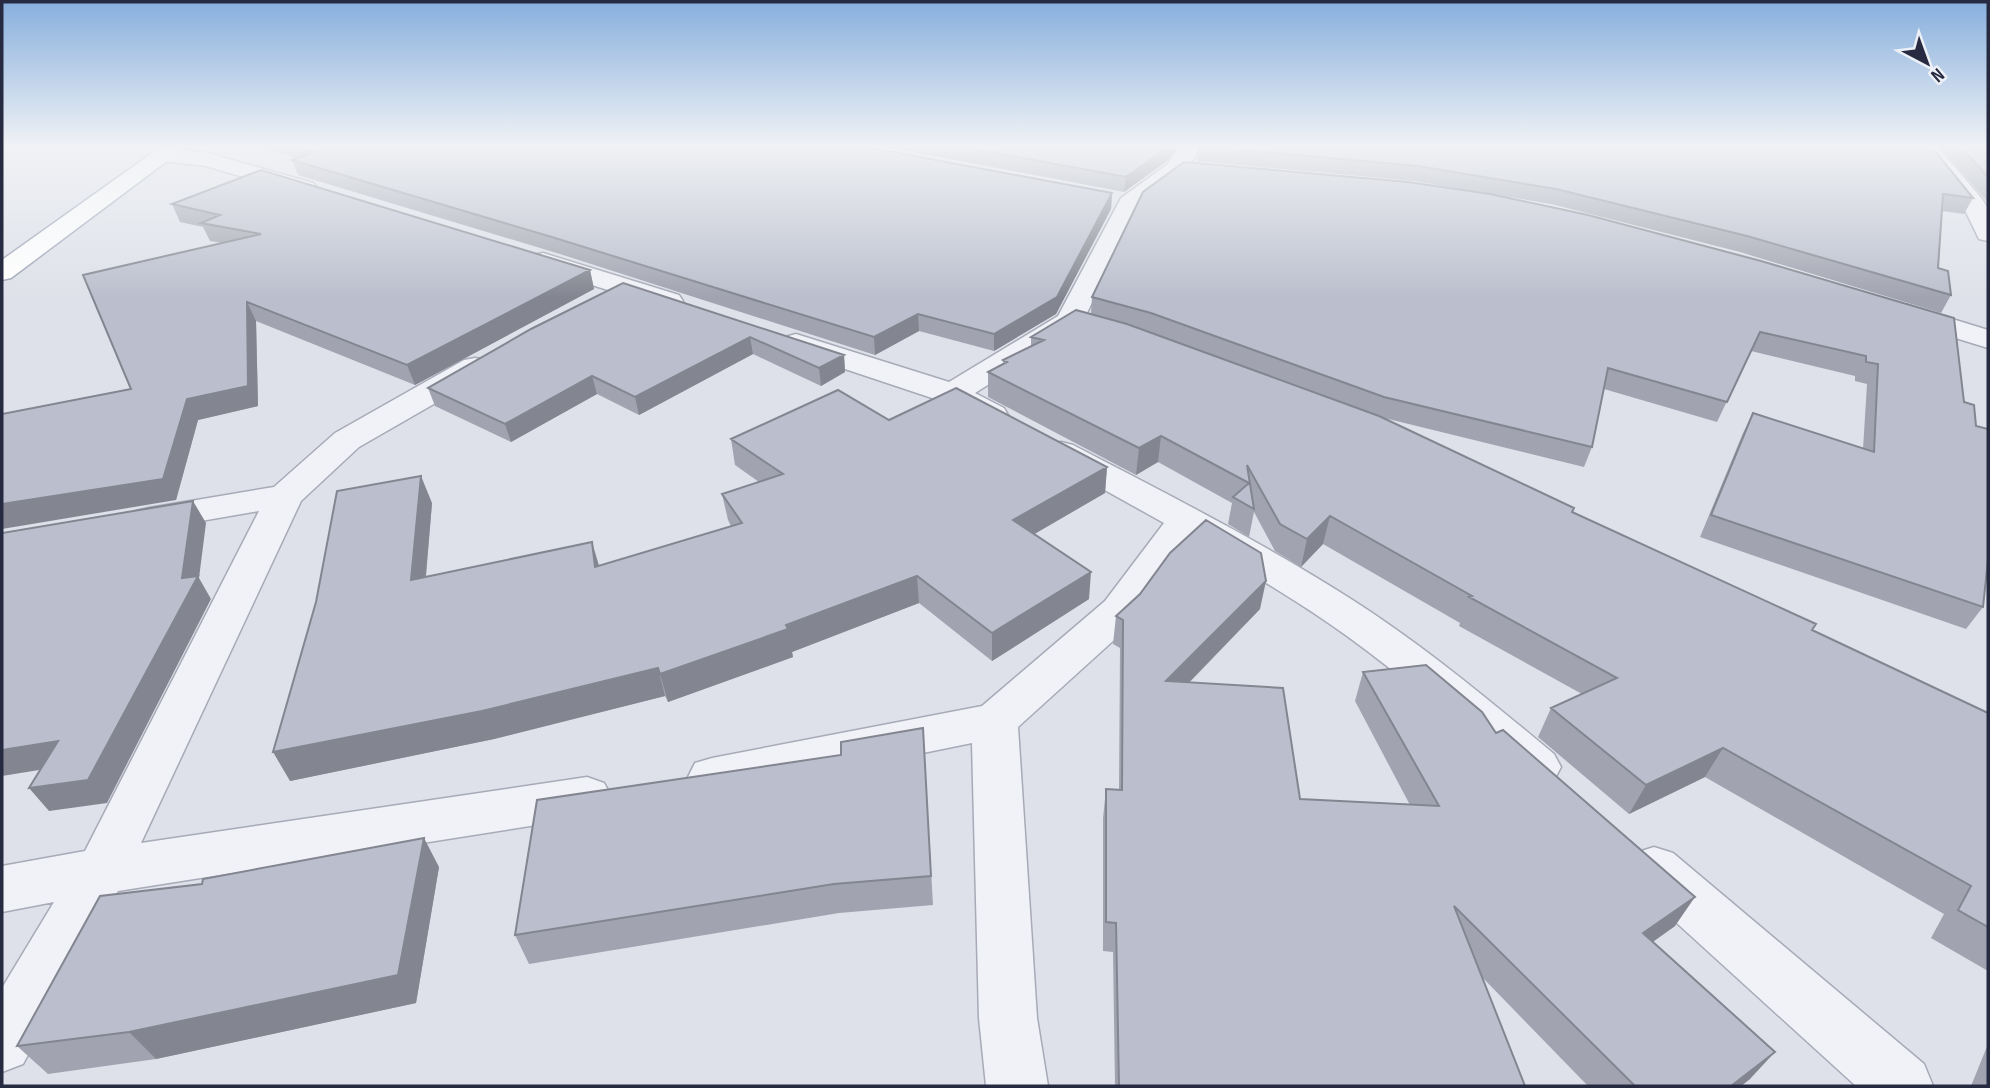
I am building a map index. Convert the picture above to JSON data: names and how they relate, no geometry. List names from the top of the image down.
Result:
{
  "north": "bottom right"
}
